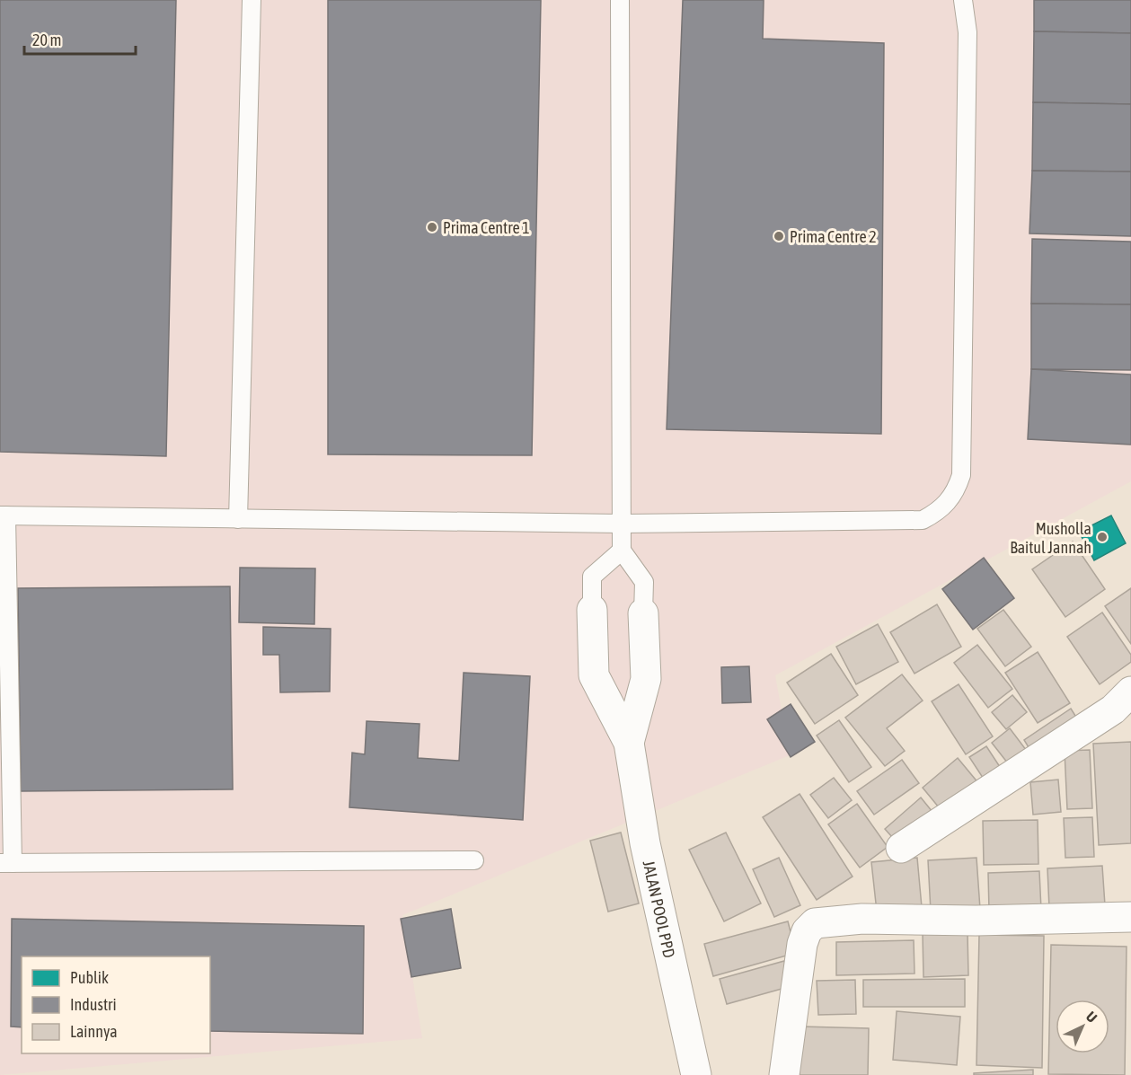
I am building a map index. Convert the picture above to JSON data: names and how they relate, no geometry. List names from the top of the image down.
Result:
{
  "streets": {
    "street": ["JALAN POOL PPD"]
  },
  "places": ["Prima Centre 1", "Prima Centre 2", "Musholla Baitul Jannah"],
  "legend": ["Publik", "Industri", "Lainnya"],
  "scale_bar": "20 m",
  "north": "top right"
}
